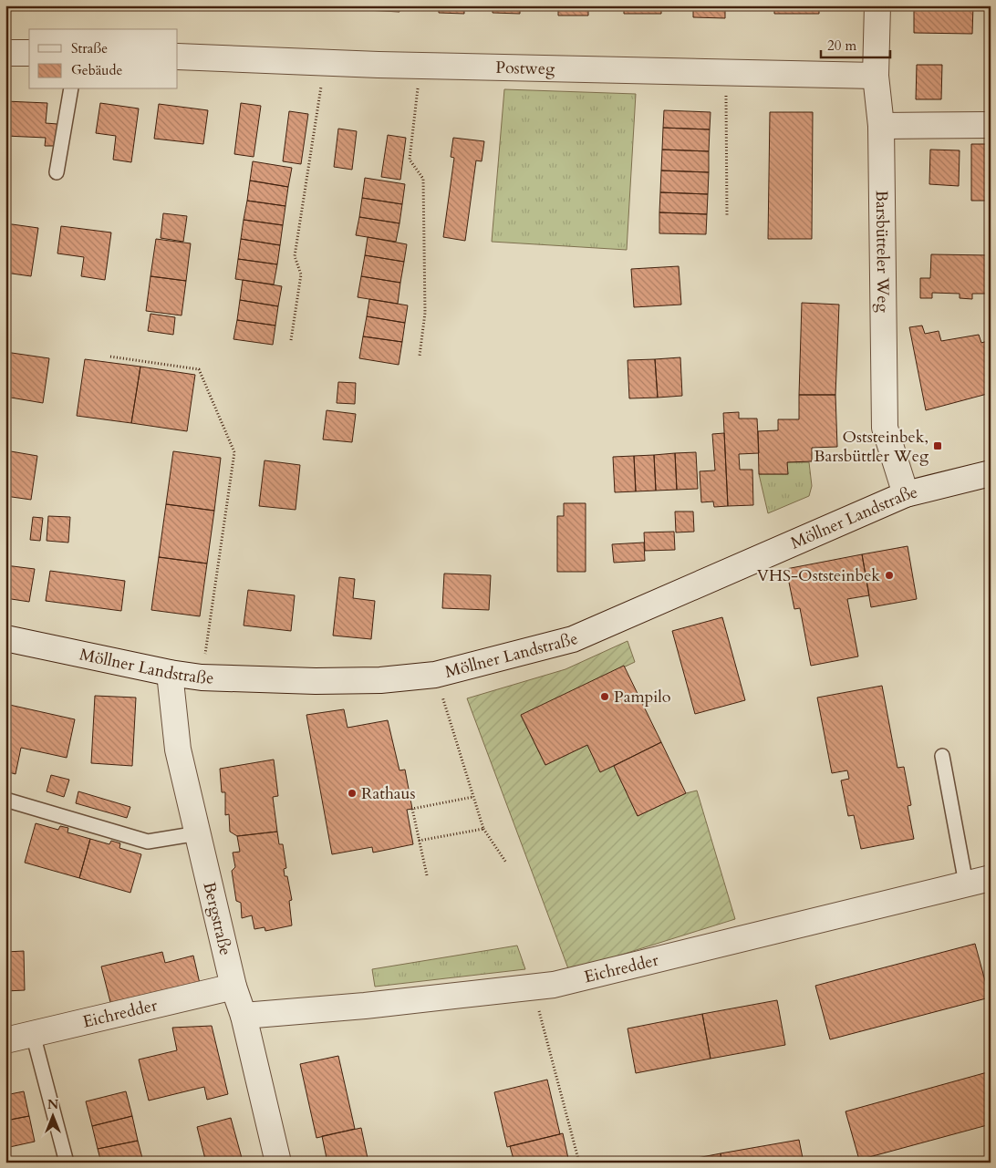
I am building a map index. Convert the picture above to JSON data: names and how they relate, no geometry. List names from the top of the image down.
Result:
{
  "streets": {
    "street": [
      "Postweg",
      "Barsbütteler Weg",
      "Möllner Landstraße",
      "Bergstraße",
      "Eichredder"
    ]
  },
  "crossings": [
    ["Postweg", "Barsbütteler Weg"],
    ["Barsbütteler Weg", "Möllner Landstraße"],
    ["Möllner Landstraße", "Bergstraße"],
    ["Bergstraße", "Eichredder"]
  ],
  "places": {
    "transit": ["Oststeinbek, Barsbüttler Weg"],
    "other": ["VHS-Oststeinbek", "Pampilo", "Rathaus"]
  },
  "legend": ["Straße", "Gebäude"],
  "scale_bar": "20 m",
  "north": "top"
}
